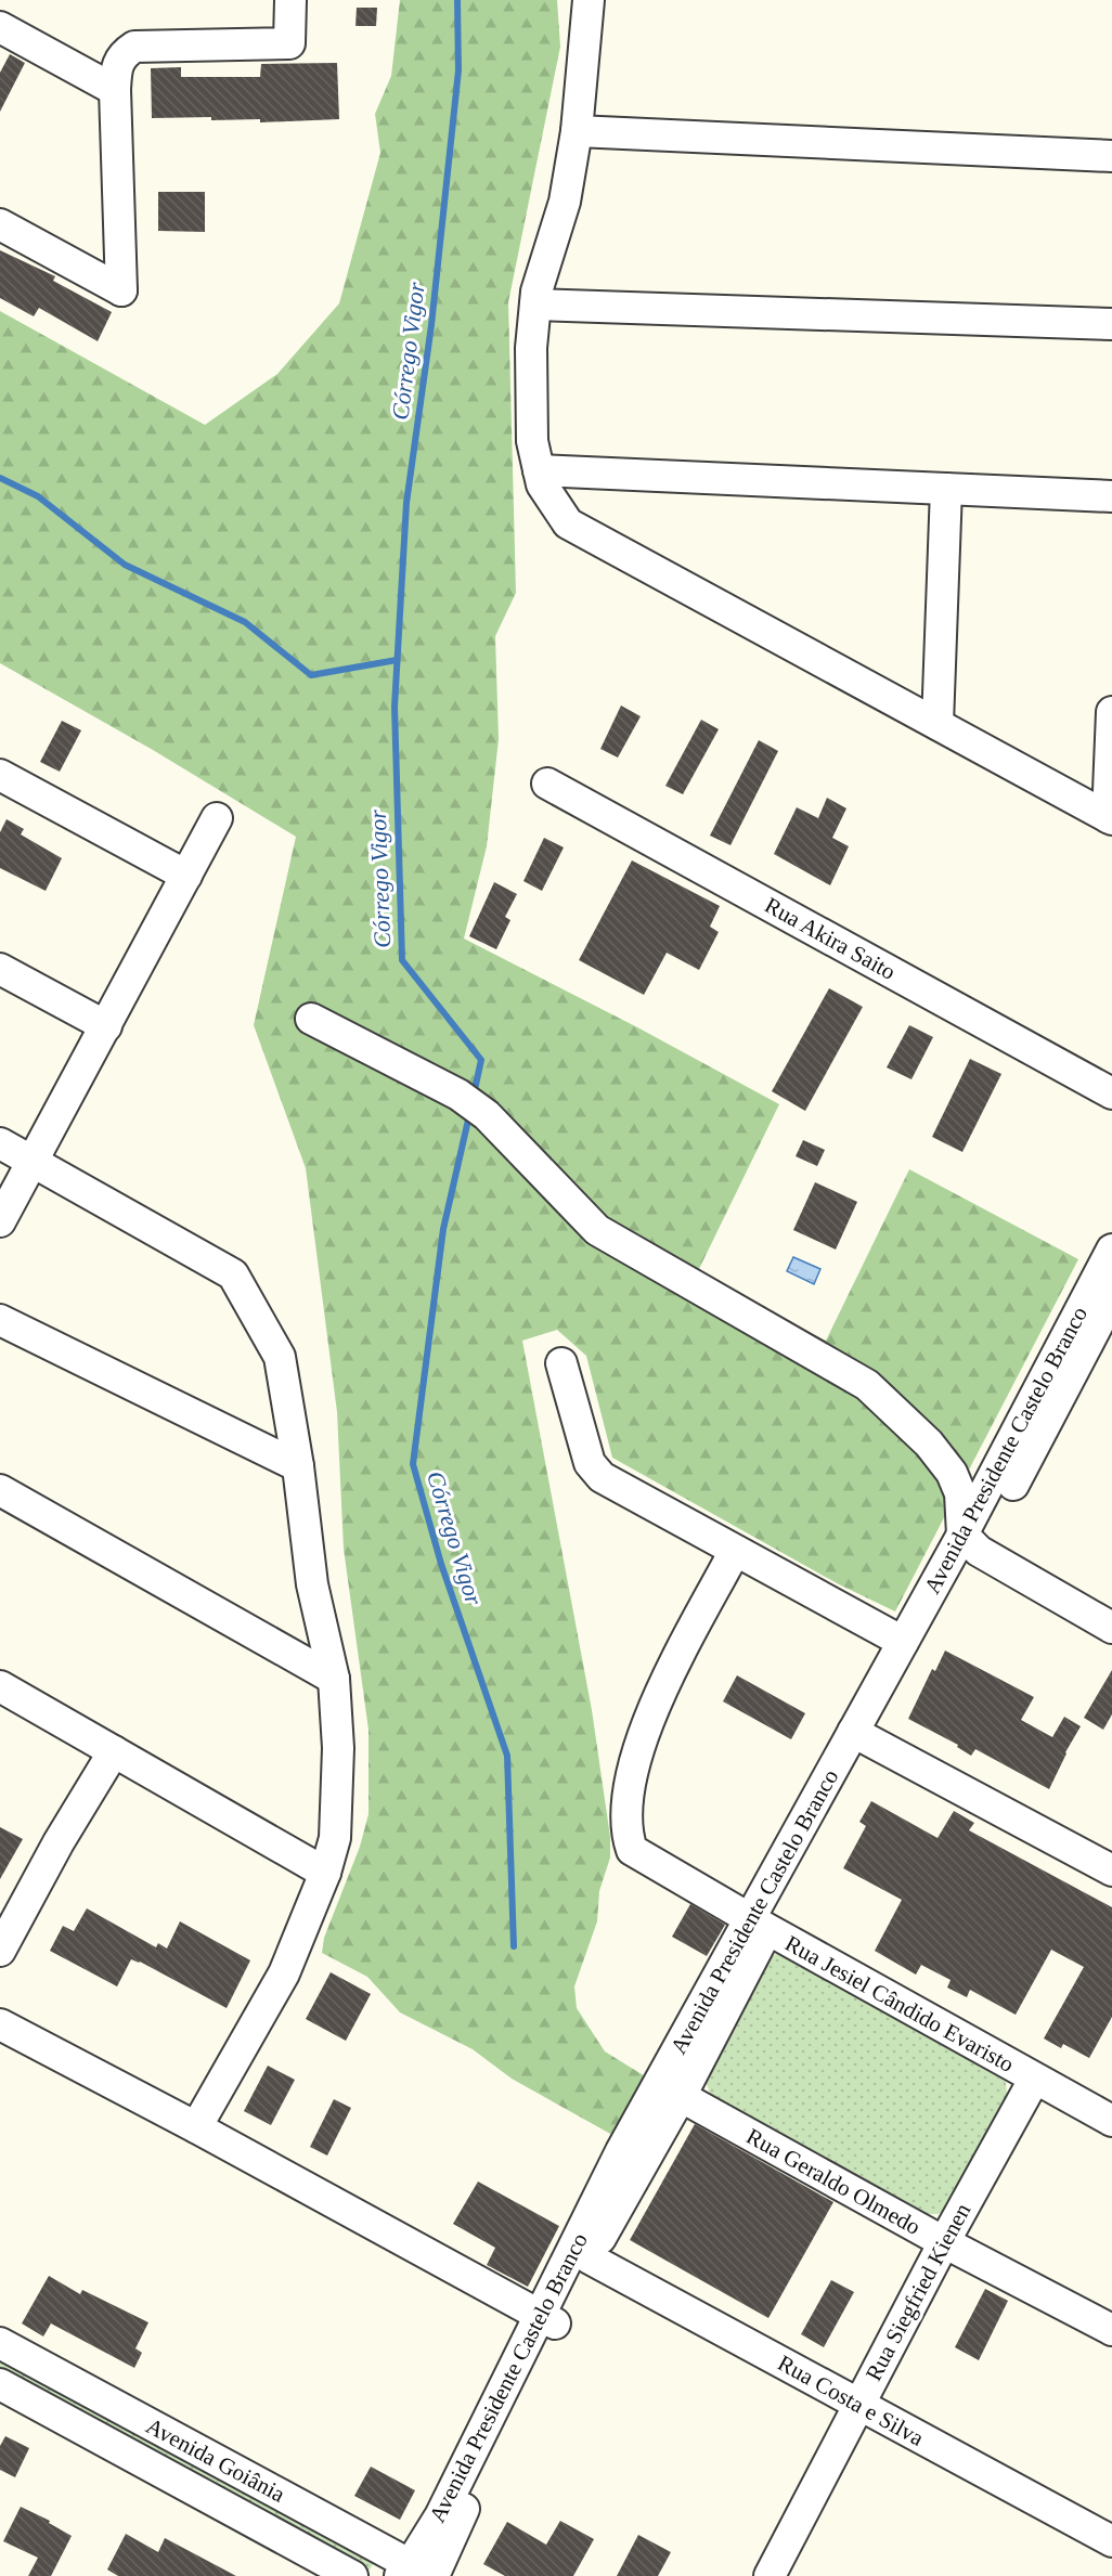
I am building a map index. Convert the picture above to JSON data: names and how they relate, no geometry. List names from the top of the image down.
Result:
{
  "streets": {
    "street": [
      "Rua Akira Saito",
      "Avenida Presidente Castelo Branco",
      "Rua Jesiel Cândido Evaristo",
      "Rua Geraldo Olmedo",
      "Rua Siegfried Kienen",
      "Rua Costa e Silva",
      "Avenida Goiânia"
    ]
  },
  "crossings": [
    ["Avenida Presidente Castelo Branco", "Rua Jesiel Cândido Evaristo"],
    ["Avenida Presidente Castelo Branco", "Rua Geraldo Olmedo"],
    ["Avenida Presidente Castelo Branco", "Rua Costa e Silva"],
    ["Avenida Presidente Castelo Branco", "Avenida Goiânia"],
    ["Rua Jesiel Cândido Evaristo", "Rua Siegfried Kienen"],
    ["Rua Geraldo Olmedo", "Rua Siegfried Kienen"],
    ["Rua Siegfried Kienen", "Rua Costa e Silva"]
  ],
  "water": ["Córrego Vigor"]
}
